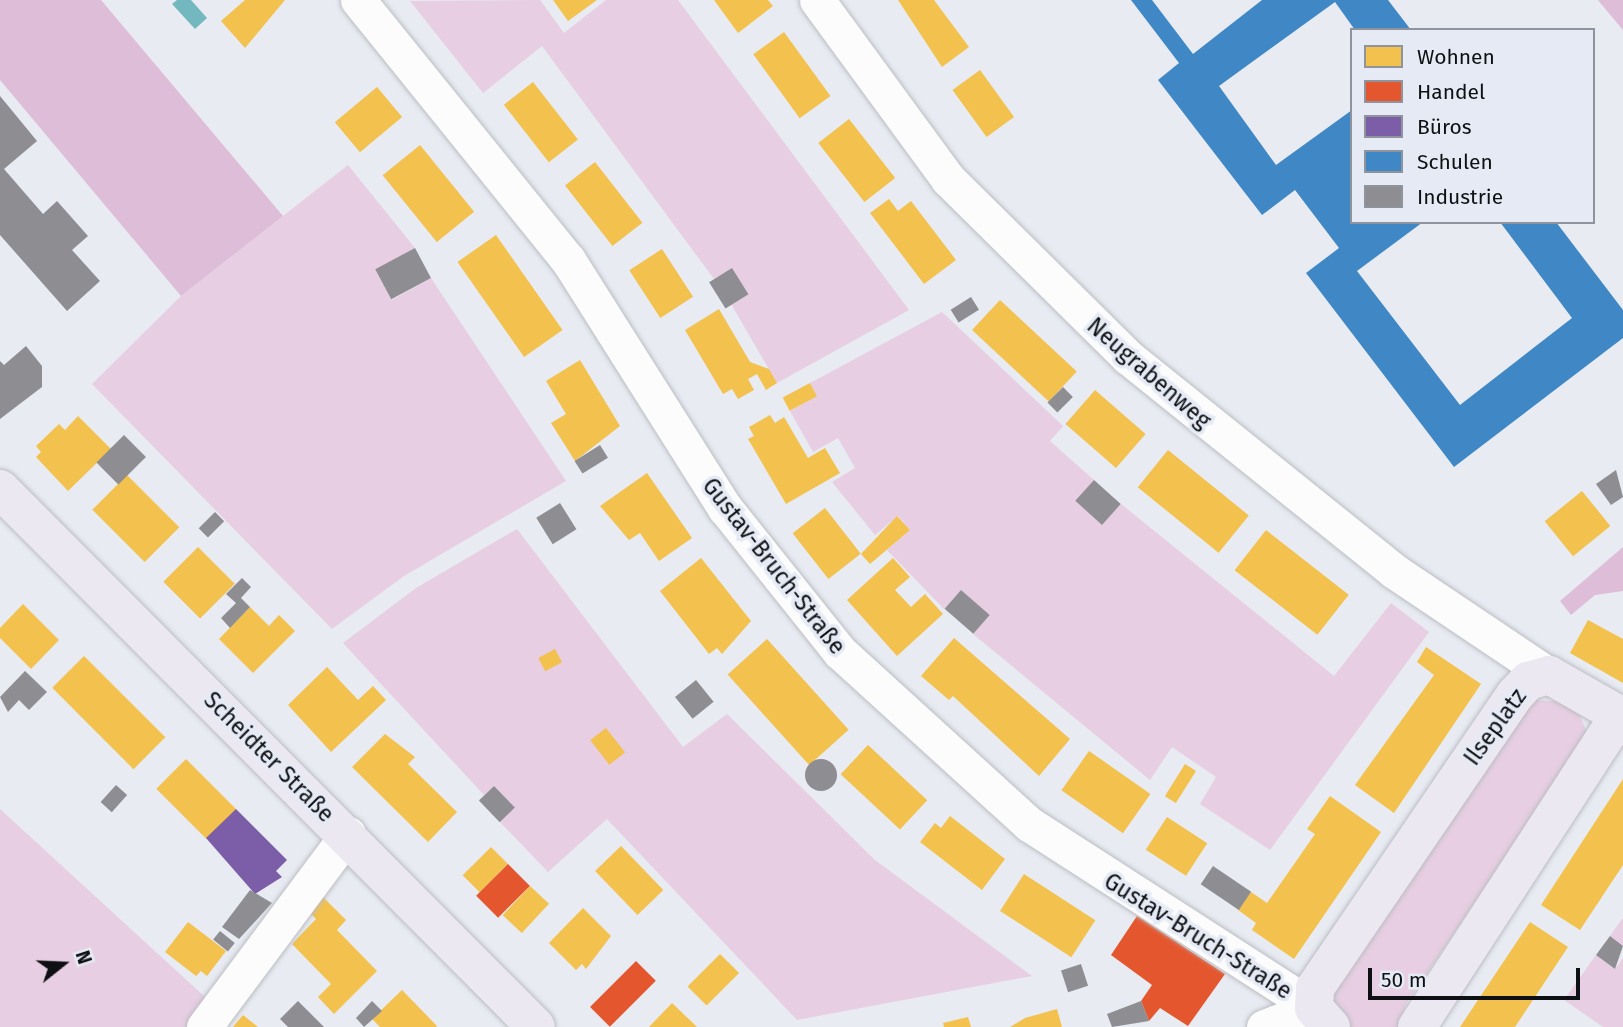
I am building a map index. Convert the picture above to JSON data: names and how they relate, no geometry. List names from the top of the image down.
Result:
{
  "streets": {
    "main road": ["Ilseplatz", "Scheidter Straße"],
    "street": ["Neugrabenweg", "Gustav-Bruch-Straße"]
  },
  "crossings": [
    ["Neugrabenweg", "Ilseplatz"],
    ["Gustav-Bruch-Straße", "Ilseplatz"]
  ],
  "legend": [
    "Wohnen",
    "Handel",
    "Büros",
    "Schulen",
    "Industrie"
  ],
  "scale_bar": "50 m",
  "north": "right"
}
